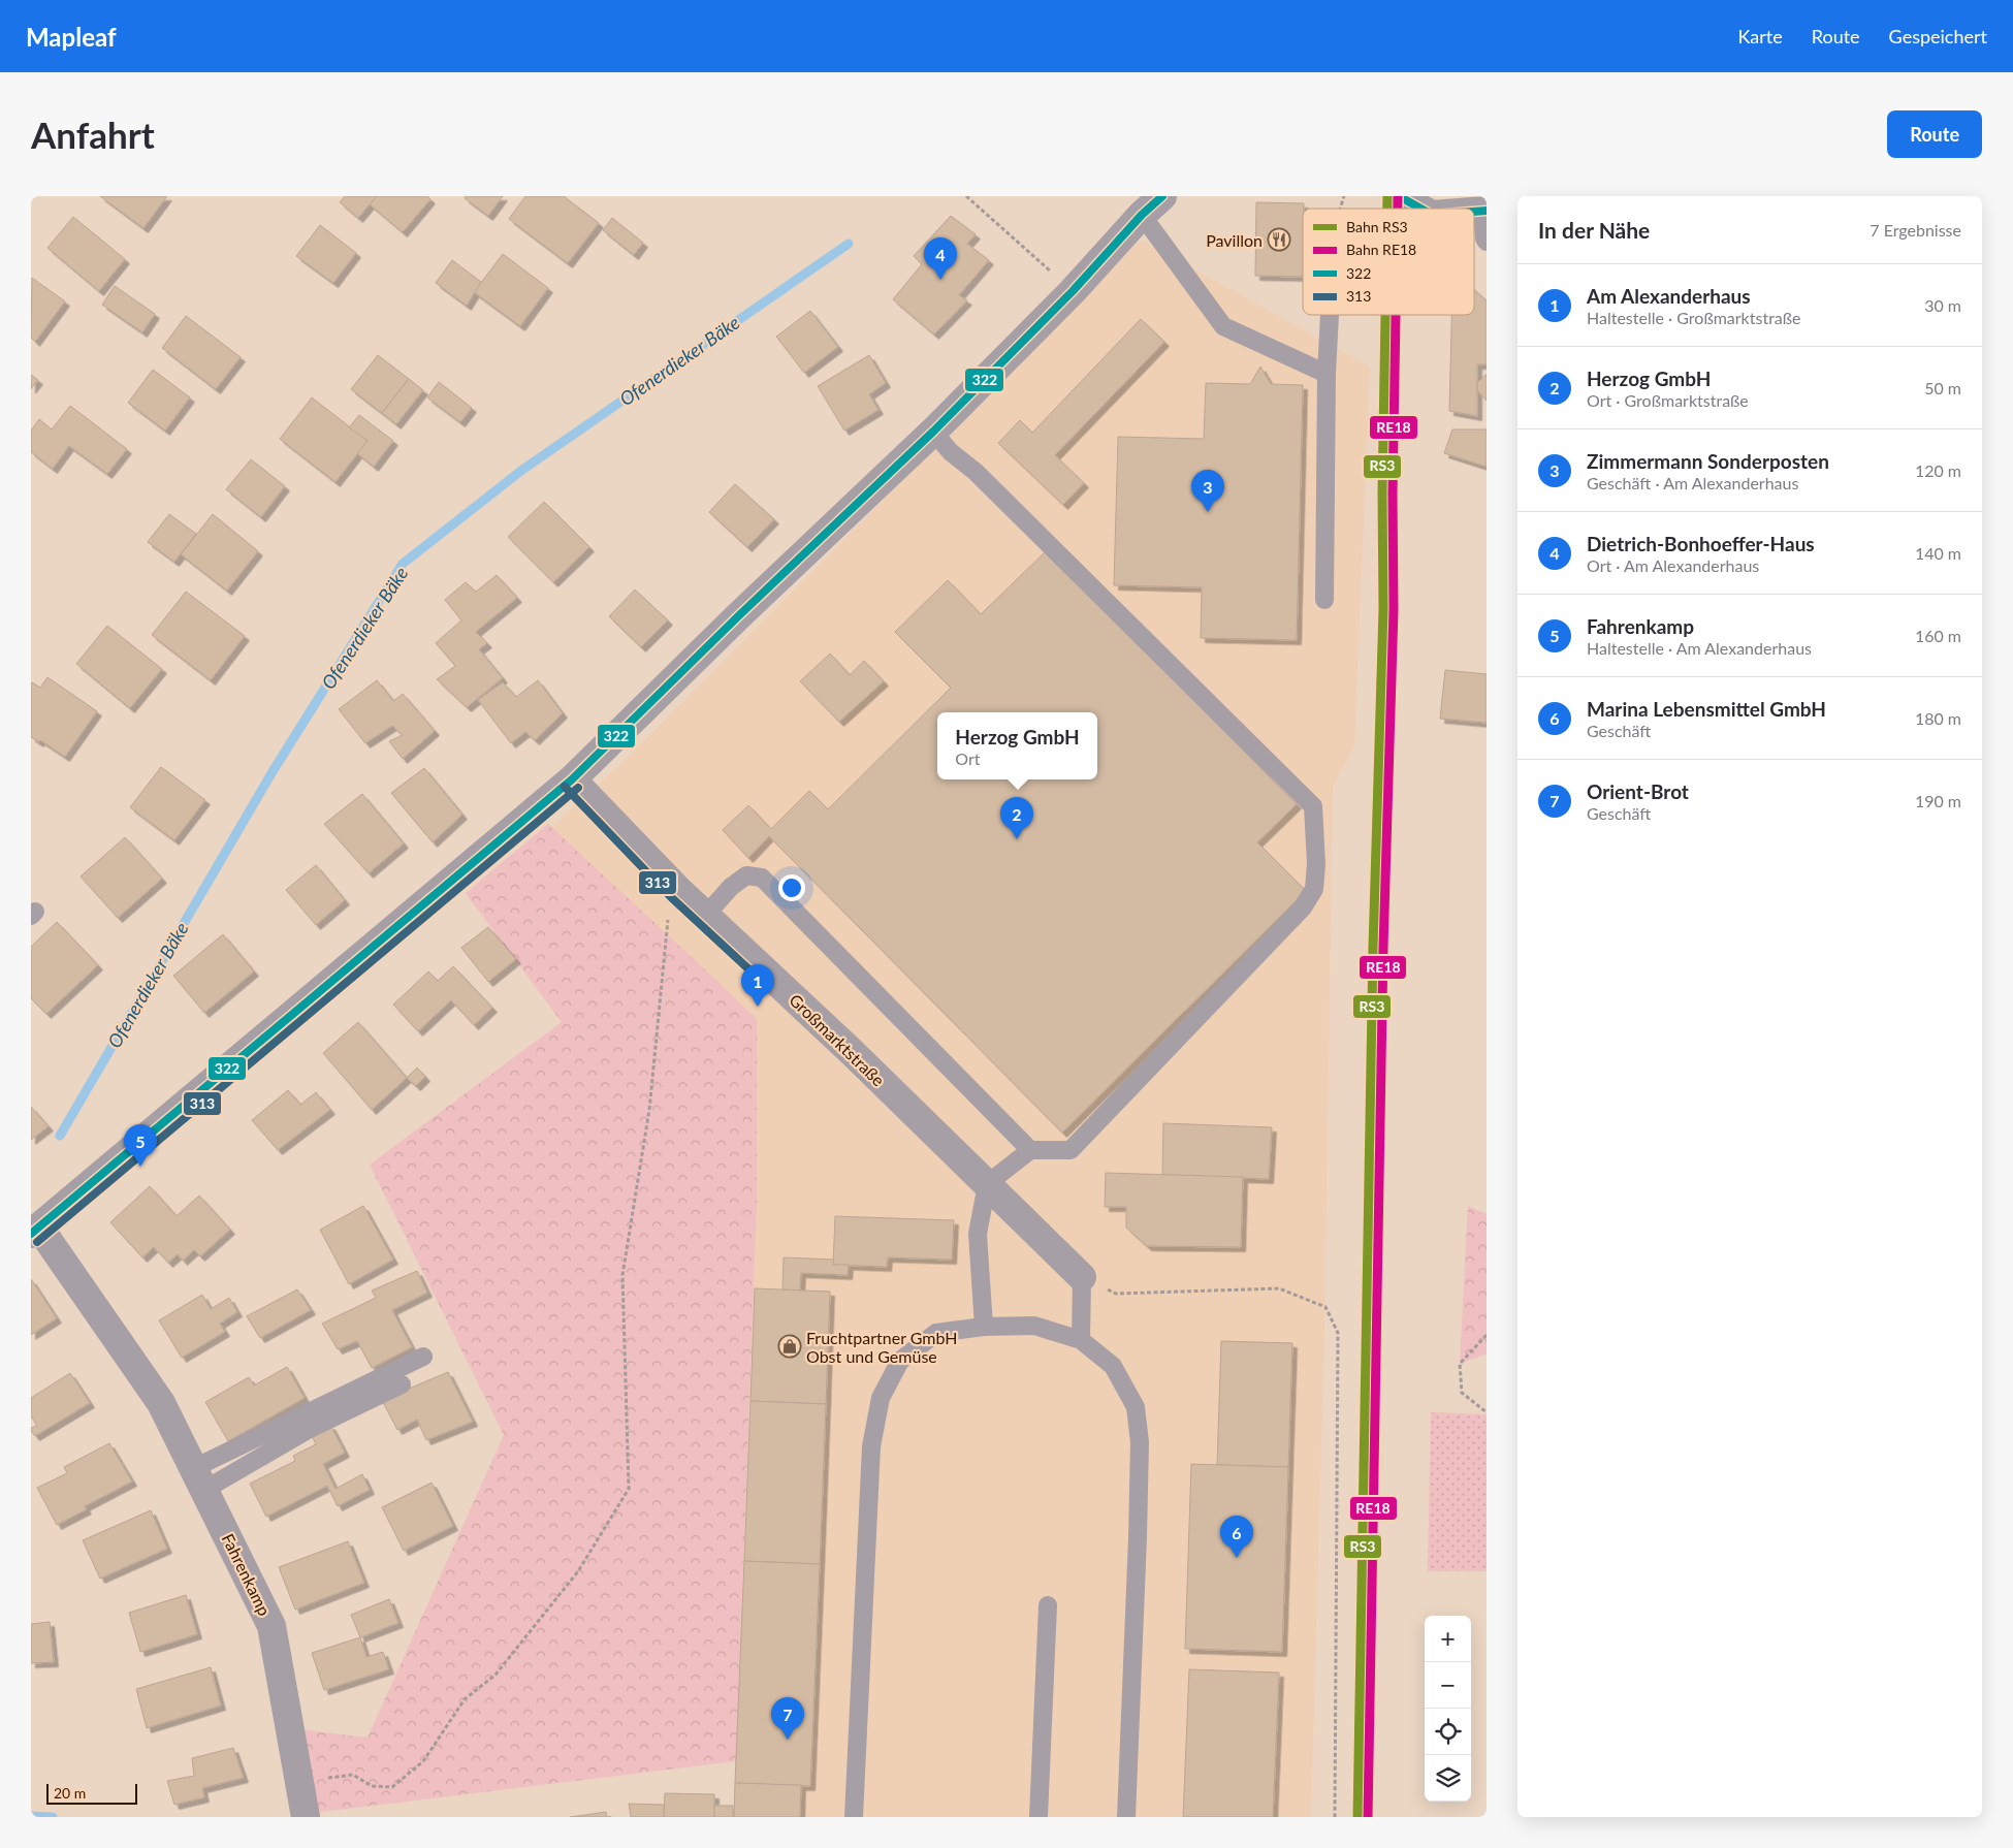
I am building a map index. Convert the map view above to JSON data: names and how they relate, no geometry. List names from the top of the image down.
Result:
{
  "streets": {
    "street": ["Großmarktstraße", "Fahrenkamp"]
  },
  "water": ["Ofenerdieker Bäke"],
  "places": {
    "restaurant": ["Pavillon"],
    "shop": ["Fruchtpartner GmbH Obst und Gemüse"]
  },
  "lines": [
    "rail line RS3",
    "rail line RE18",
    "transit line 322",
    "transit line 313"
  ],
  "legend": [
    "Bahn RS3",
    "Bahn RE18",
    "322",
    "313"
  ],
  "scale_bar": "20 m",
  "page": {
    "header": "Mapleaf",
    "nav": ["Karte", "Route", "Gespeichert"],
    "buttons": "Route",
    "title": "Anfahrt",
    "heading": ["In der Nähe", "7 Ergebnisse"],
    "pins": [
      "4",
      "3",
      "2",
      "1",
      "5",
      "6",
      "7"
    ],
    "list": [
      {
        "mark": "1",
        "name": "Am Alexanderhaus",
        "note": "Haltestelle · Großmarktstraße",
        "value": "30 m"
      },
      {
        "mark": "2",
        "name": "Herzog GmbH",
        "note": "Ort · Großmarktstraße",
        "value": "50 m"
      },
      {
        "mark": "3",
        "name": "Zimmermann Sonderposten",
        "note": "Geschäft · Am Alexanderhaus",
        "value": "120 m"
      },
      {
        "mark": "4",
        "name": "Dietrich-Bonhoeffer-Haus",
        "note": "Ort · Am Alexanderhaus",
        "value": "140 m"
      },
      {
        "mark": "5",
        "name": "Fahrenkamp",
        "note": "Haltestelle · Am Alexanderhaus",
        "value": "160 m"
      },
      {
        "mark": "6",
        "name": "Marina Lebensmittel GmbH",
        "note": "Geschäft",
        "value": "180 m"
      },
      {
        "mark": "7",
        "name": "Orient-Brot",
        "note": "Geschäft",
        "value": "190 m"
      }
    ],
    "popup": ["Herzog GmbH", "Ort"],
    "map_buttons": ["+", "−"],
    "scale": "20 m"
  }
}
